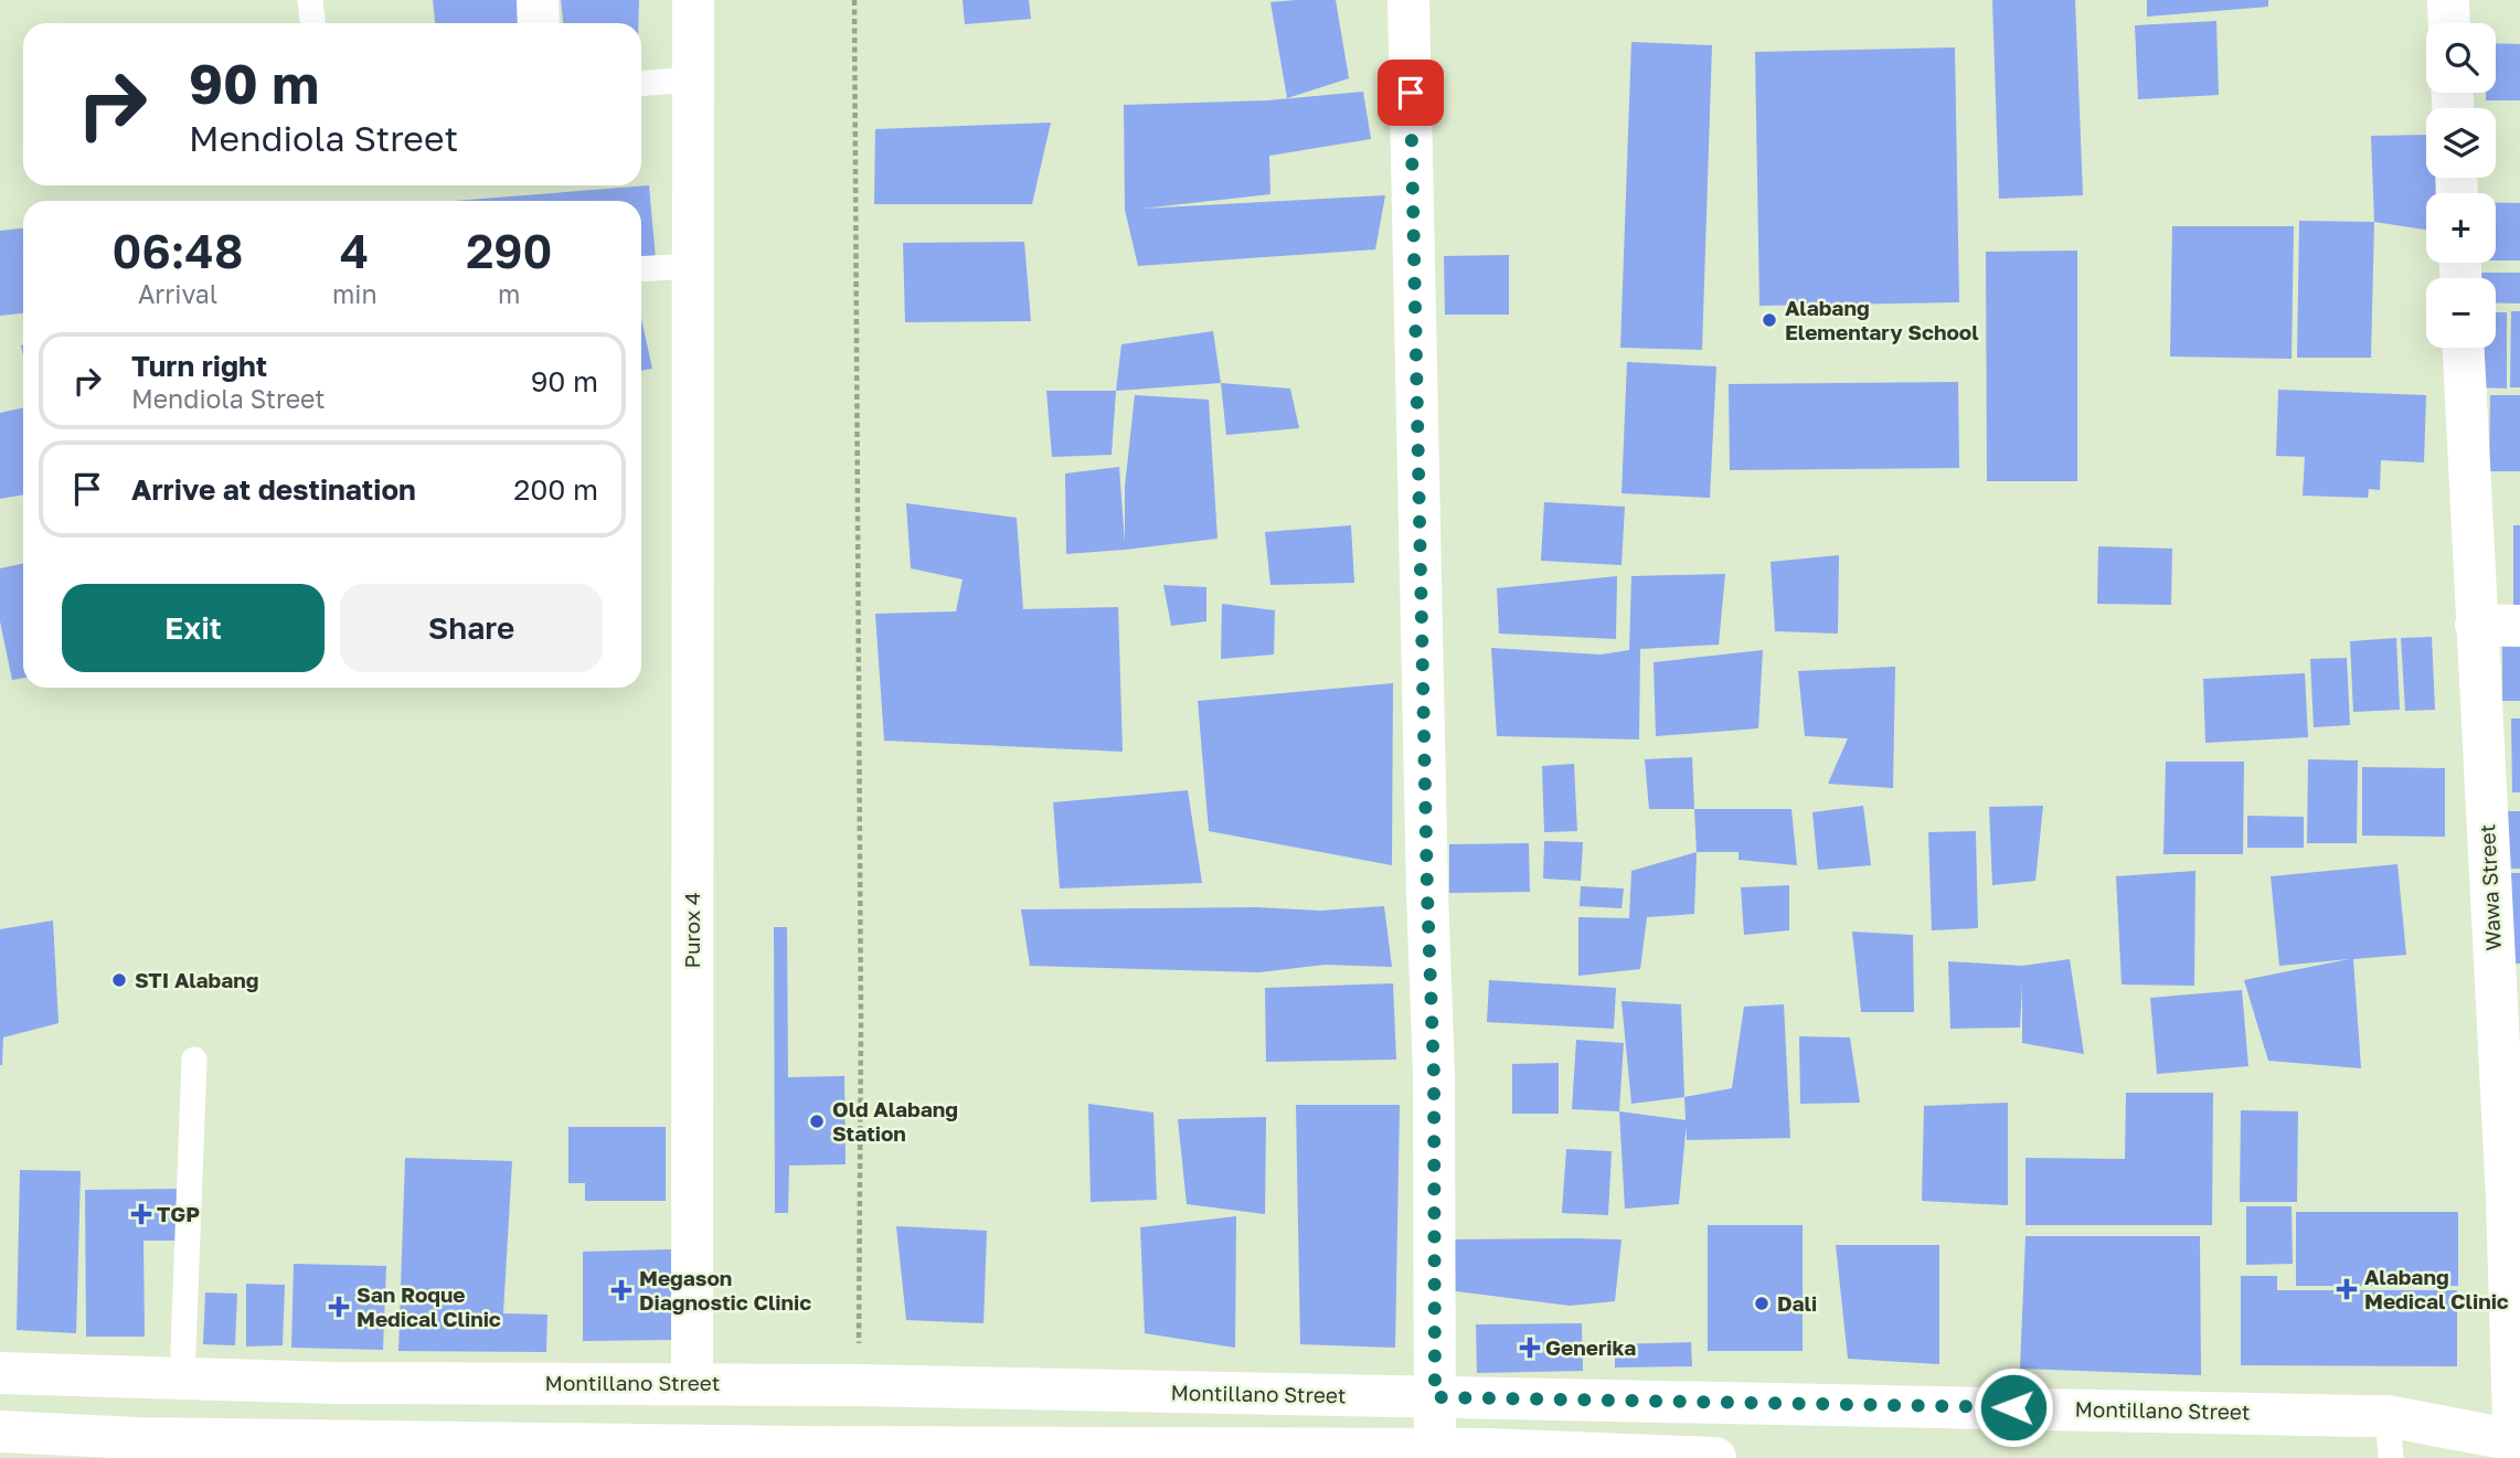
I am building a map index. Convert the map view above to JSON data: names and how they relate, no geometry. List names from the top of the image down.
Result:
{
  "streets": {
    "main road": ["Wawa Street", "Purox 4", "Montillano Street"]
  },
  "crossings": [
    ["Wawa Street", "Montillano Street"],
    ["Purox 4", "Montillano Street"]
  ],
  "places": {
    "other": [
      "Alabang Elementary School",
      "STI Alabang",
      "Old Alabang Station",
      "Dali"
    ],
    "health": [
      "TGP",
      "Alabang Medical Clinic",
      "Megason Diagnostic Clinic",
      "San Roque Medical Clinic",
      "Generika"
    ]
  },
  "page": {
    "map_buttons": ["+", "−"],
    "turn": ["90 m", "Mendiola Street"],
    "eta": [
      "06:48",
      "Arrival",
      "4",
      "min",
      "290",
      "m"
    ],
    "list": [
      {
        "name": "Turn right",
        "note": "Mendiola Street",
        "value": "90 m"
      },
      {
        "name": "Arrive at destination",
        "value": "200 m"
      }
    ],
    "buttons": ["Exit", "Share"]
  }
}
